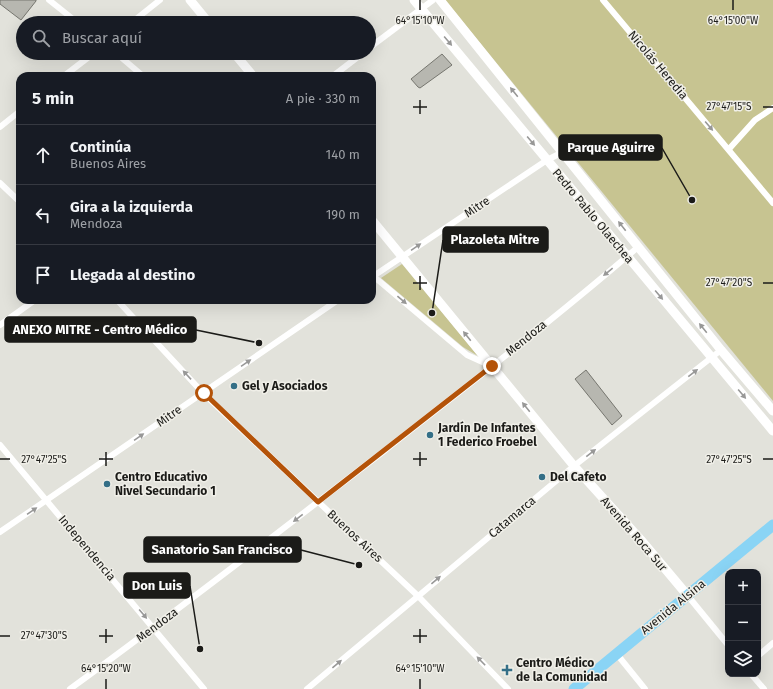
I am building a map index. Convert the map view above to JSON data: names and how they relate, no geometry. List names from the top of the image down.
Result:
{
  "streets": {
    "highway": ["Avenida Alsina"],
    "street": [
      "Nicolás Heredia",
      "Mitre",
      "Pedro Pablo Olaechea",
      "Mendoza",
      "Catamarca",
      "Avenida Roca Sur",
      "Buenos Aires",
      "Independencia"
    ]
  },
  "crossings": [
    ["Mitre", "Pedro Pablo Olaechea"],
    ["Mitre", "Avenida Roca Sur"],
    ["Mitre", "Buenos Aires"],
    ["Mitre", "Independencia"],
    ["Pedro Pablo Olaechea", "Mendoza"],
    ["Pedro Pablo Olaechea", "Catamarca"],
    ["Mendoza", "Avenida Roca Sur"],
    ["Mendoza", "Buenos Aires"],
    ["Mendoza", "Independencia"],
    ["Catamarca", "Avenida Roca Sur"],
    ["Catamarca", "Buenos Aires"],
    ["Avenida Roca Sur", "Avenida Alsina"]
  ],
  "one_way": [
    "Nicolás Heredia",
    "Mitre",
    "Mendoza",
    "Catamarca",
    "Buenos Aires",
    "Independencia"
  ],
  "places": {
    "other": [
      "Parque Aguirre",
      "Plazoleta Mitre",
      "ANEXO MITRE - Centro Médico",
      "Gel y Asociados",
      "Jardín De Infantes 1 Federico Froebel",
      "Del Cafeto",
      "Centro Educativo Nivel Secundario 1",
      "Sanatorio San Francisco",
      "Don Luis"
    ],
    "health": ["Centro Médico de la Comunidad"]
  },
  "page": {
    "search": "Buscar aquí",
    "heading": ["5 min", "A pie · 330 m"],
    "list": [
      ["Continúa", "Buenos Aires", "140 m"],
      ["Gira a la izquierda", "Mendoza", "190 m"],
      "Llegada al destino"
    ],
    "map_buttons": ["+", "−"]
  },
  "coordinates": [
    "64°15'10\"W",
    "64°15'00\"W",
    "27°47'15\"S",
    "27°47'20\"S",
    "27°47'25\"S",
    "27°47'30\"S",
    "64°15'20\"W"
  ]
}
